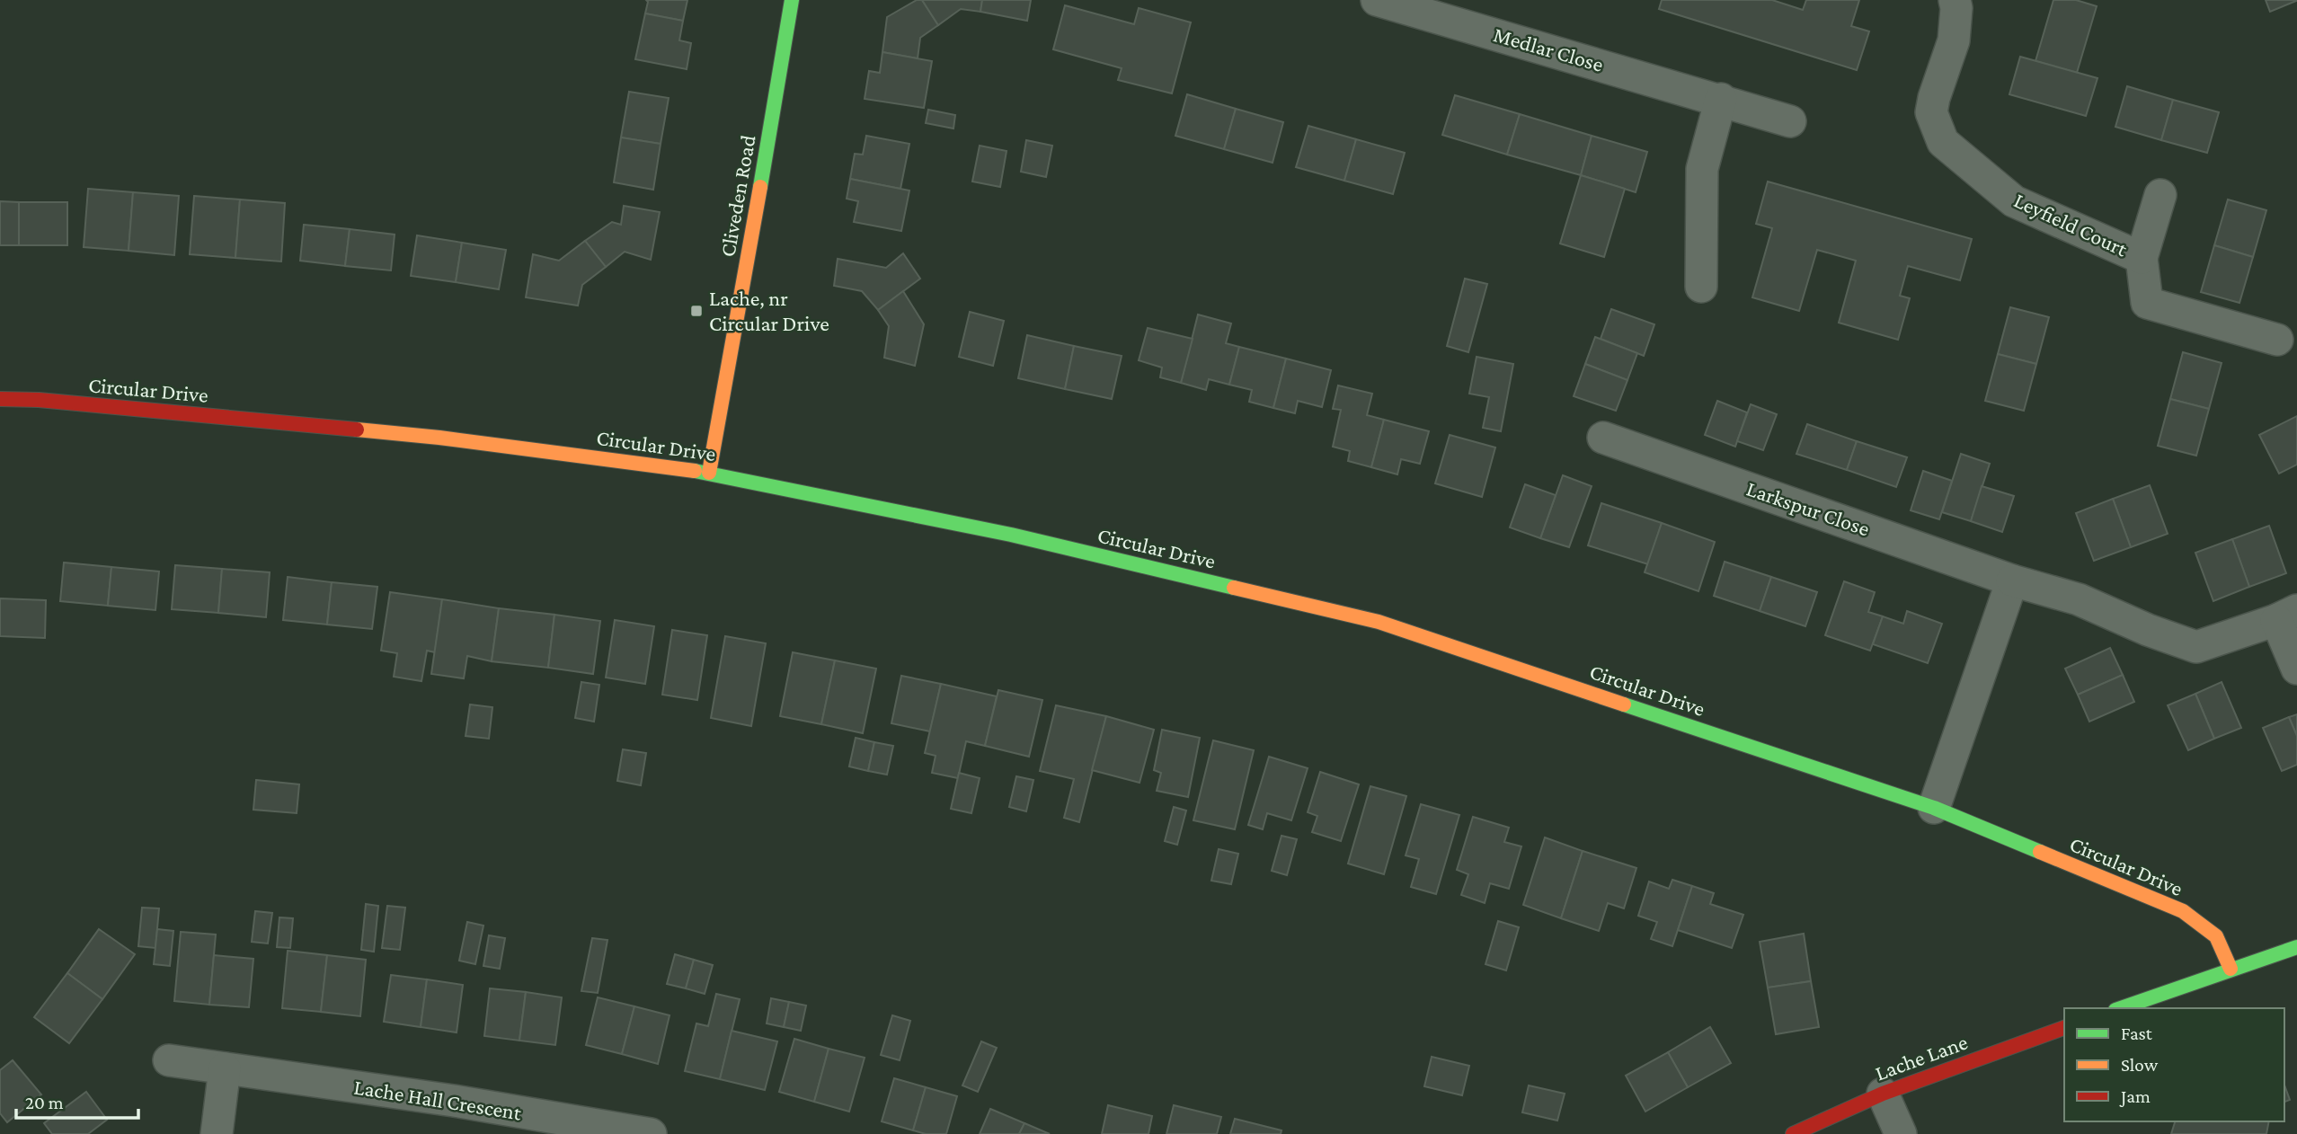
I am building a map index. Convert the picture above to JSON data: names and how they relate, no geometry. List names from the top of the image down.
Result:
{
  "streets": {
    "street": [
      "Medlar Close",
      "Cliveden Road",
      "Leyfield Court",
      "Circular Drive",
      "Larkspur Close",
      "Lache Lane",
      "Lache Hall Crescent"
    ]
  },
  "crossings": [
    ["Cliveden Road", "Circular Drive"]
  ],
  "places": {
    "transit": ["Lache, nr Circular Drive"]
  },
  "legend": ["Fast", "Slow", "Jam"],
  "scale_bar": "20 m"
}
